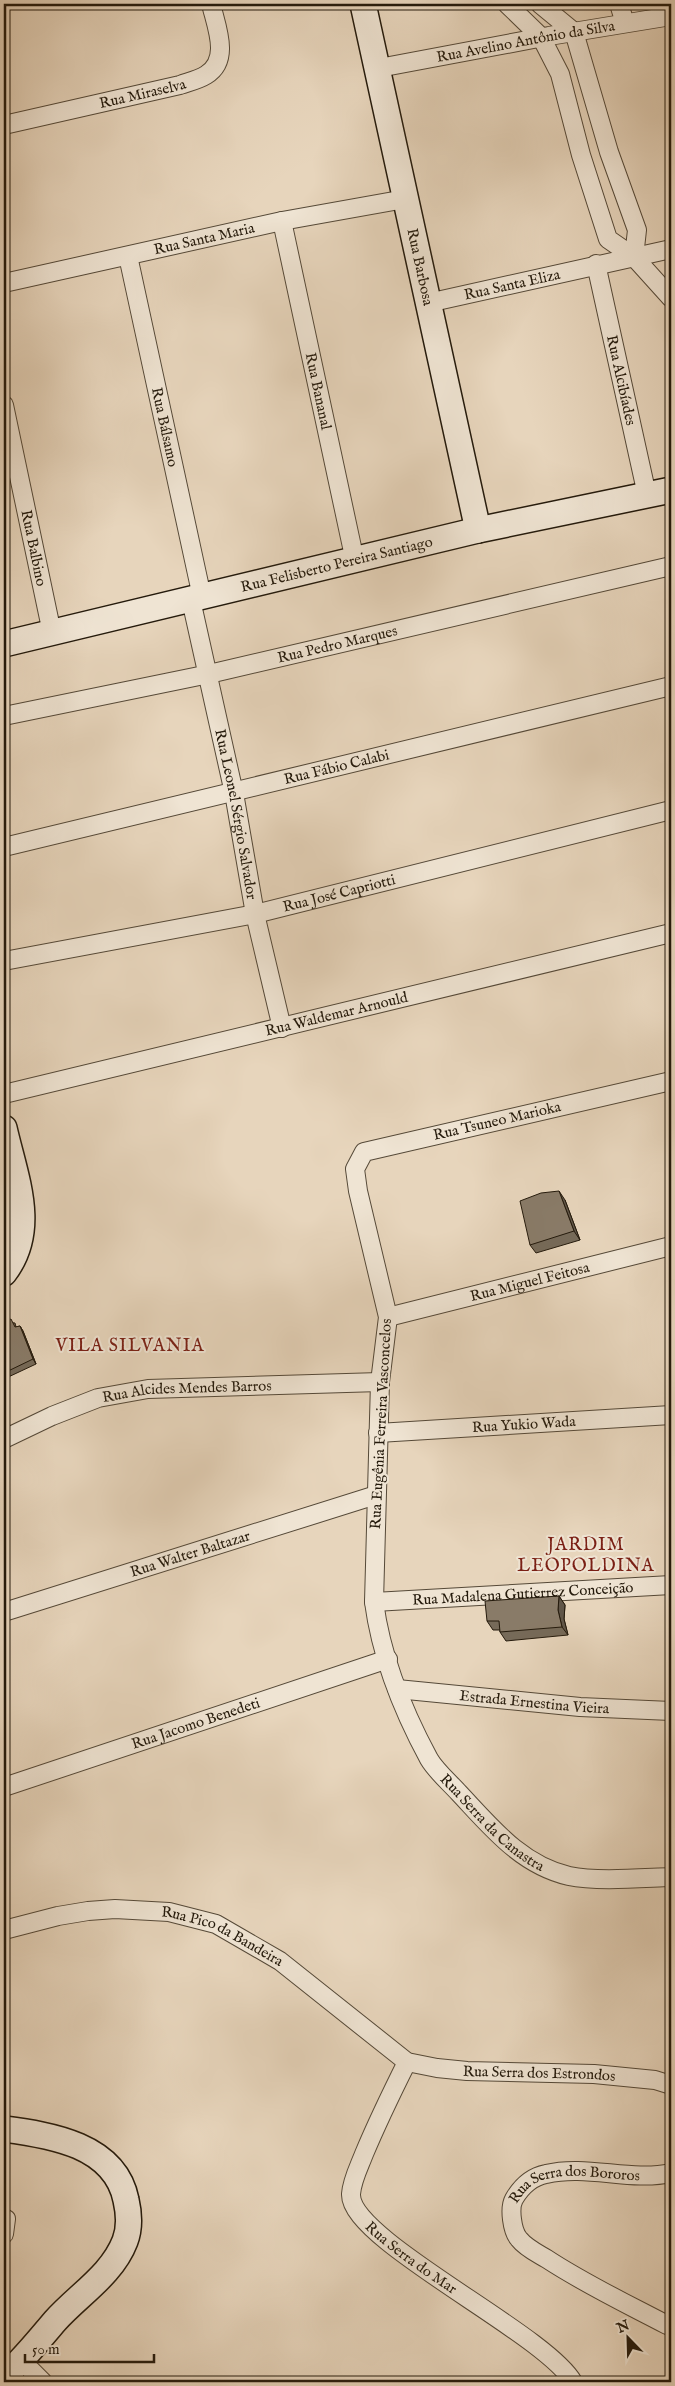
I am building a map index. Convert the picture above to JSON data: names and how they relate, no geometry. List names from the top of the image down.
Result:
{
  "streets": {
    "street": [
      "Rua Avelino Antônio da Silva",
      "Rua Miraselva",
      "Rua Santa Maria",
      "Rua Barbosa",
      "Rua Santa Eliza",
      "Rua Alcibíades",
      "Rua Bananal",
      "Rua Bálsamo",
      "Rua Balbino",
      "Rua Felisberto Pereira Santiago",
      "Rua Pedro Marques",
      "Rua Fábio Calabi",
      "Rua Leonel Sérgio Salvador",
      "Rua José Capriotti",
      "Rua Waldemar Arnould",
      "Rua Tsuneo Marioka",
      "Rua Miguel Feitosa",
      "Rua Alcides Mendes Barros",
      "Rua Eugênia Ferreira Vasconcelos",
      "Rua Yukio Wada",
      "Rua Walter Baltazar",
      "Rua Madalena Gutierrez Conceição",
      "Estrada Ernestina Vieira",
      "Rua Jacomo Benedeti",
      "Rua Serra da Canastra",
      "Rua Pico da Bandeira",
      "Rua Serra dos Estrondos",
      "Rua Serra dos Bororos",
      "Rua Serra do Mar"
    ]
  },
  "crossings": [
    ["Rua Avelino Antônio da Silva", "Rua Barbosa"],
    ["Rua Santa Maria", "Rua Barbosa"],
    ["Rua Santa Maria", "Rua Bananal"],
    ["Rua Santa Maria", "Rua Bálsamo"],
    ["Rua Barbosa", "Rua Santa Eliza"],
    ["Rua Barbosa", "Rua Felisberto Pereira Santiago"],
    ["Rua Santa Eliza", "Rua Alcibíades"],
    ["Rua Alcibíades", "Rua Felisberto Pereira Santiago"],
    ["Rua Bananal", "Rua Felisberto Pereira Santiago"],
    ["Rua Bálsamo", "Rua Felisberto Pereira Santiago"],
    ["Rua Bálsamo", "Rua Leonel Sérgio Salvador"],
    ["Rua Balbino", "Rua Felisberto Pereira Santiago"],
    ["Rua Felisberto Pereira Santiago", "Rua Leonel Sérgio Salvador"],
    ["Rua Pedro Marques", "Rua Leonel Sérgio Salvador"],
    ["Rua Fábio Calabi", "Rua Leonel Sérgio Salvador"],
    ["Rua Leonel Sérgio Salvador", "Rua José Capriotti"],
    ["Rua Leonel Sérgio Salvador", "Rua Waldemar Arnould"],
    ["Rua Tsuneo Marioka", "Rua Eugênia Ferreira Vasconcelos"],
    ["Rua Miguel Feitosa", "Rua Eugênia Ferreira Vasconcelos"],
    ["Rua Alcides Mendes Barros", "Rua Eugênia Ferreira Vasconcelos"],
    ["Rua Eugênia Ferreira Vasconcelos", "Rua Yukio Wada"],
    ["Rua Eugênia Ferreira Vasconcelos", "Rua Walter Baltazar"],
    ["Rua Eugênia Ferreira Vasconcelos", "Rua Madalena Gutierrez Conceição"],
    ["Rua Eugênia Ferreira Vasconcelos", "Rua Jacomo Benedeti"],
    ["Rua Eugênia Ferreira Vasconcelos", "Rua Serra da Canastra"],
    ["Estrada Ernestina Vieira", "Rua Serra da Canastra"],
    ["Rua Jacomo Benedeti", "Rua Serra da Canastra"],
    ["Rua Pico da Bandeira", "Rua Serra dos Estrondos"],
    ["Rua Pico da Bandeira", "Rua Serra do Mar"],
    ["Rua Serra dos Estrondos", "Rua Serra do Mar"]
  ],
  "districts": ["VILA SILVANIA", "JARDIM LEOPOLDINA"],
  "scale_bar": "50 m",
  "north": "top left"
}
